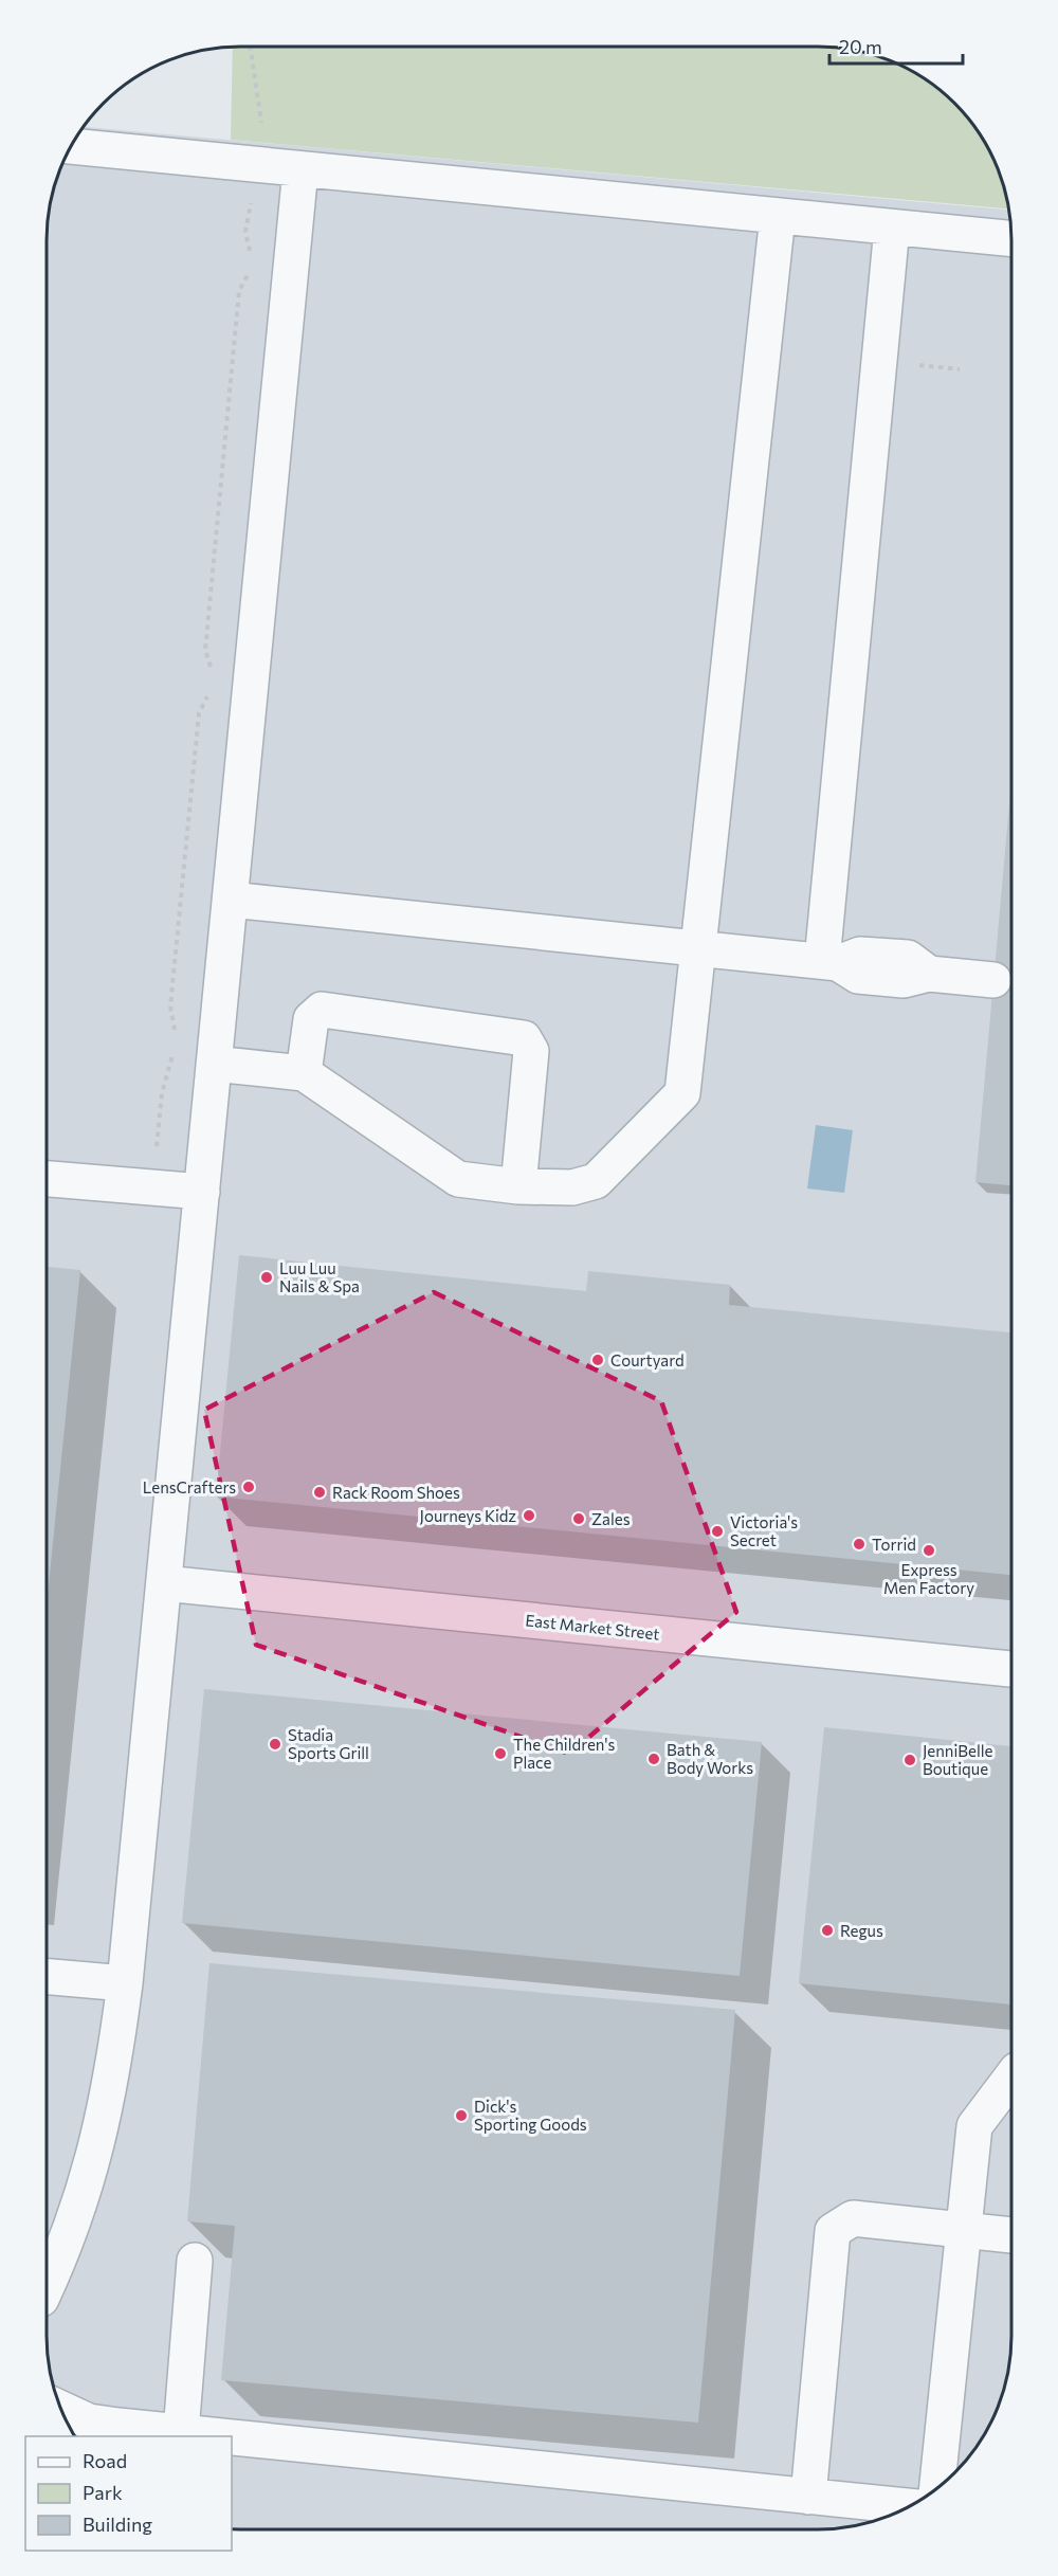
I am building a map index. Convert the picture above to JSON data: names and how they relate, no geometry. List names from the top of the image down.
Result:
{
  "streets": {
    "street": ["East Market Street"]
  },
  "places": [
    "Luu Luu Nails & Spa",
    "Courtyard",
    "LensCrafters",
    "Rack Room Shoes",
    "Journeys Kidz",
    "Zales",
    "Victoria's Secret",
    "Torrid",
    "Express Men Factory",
    "Stadia Sports Grill",
    "The Children's Place",
    "Bath & Body Works",
    "JenniBelle Boutique",
    "Regus",
    "Dick's Sporting Goods"
  ],
  "legend": ["Road", "Park", "Building"],
  "scale_bar": "20 m"
}
